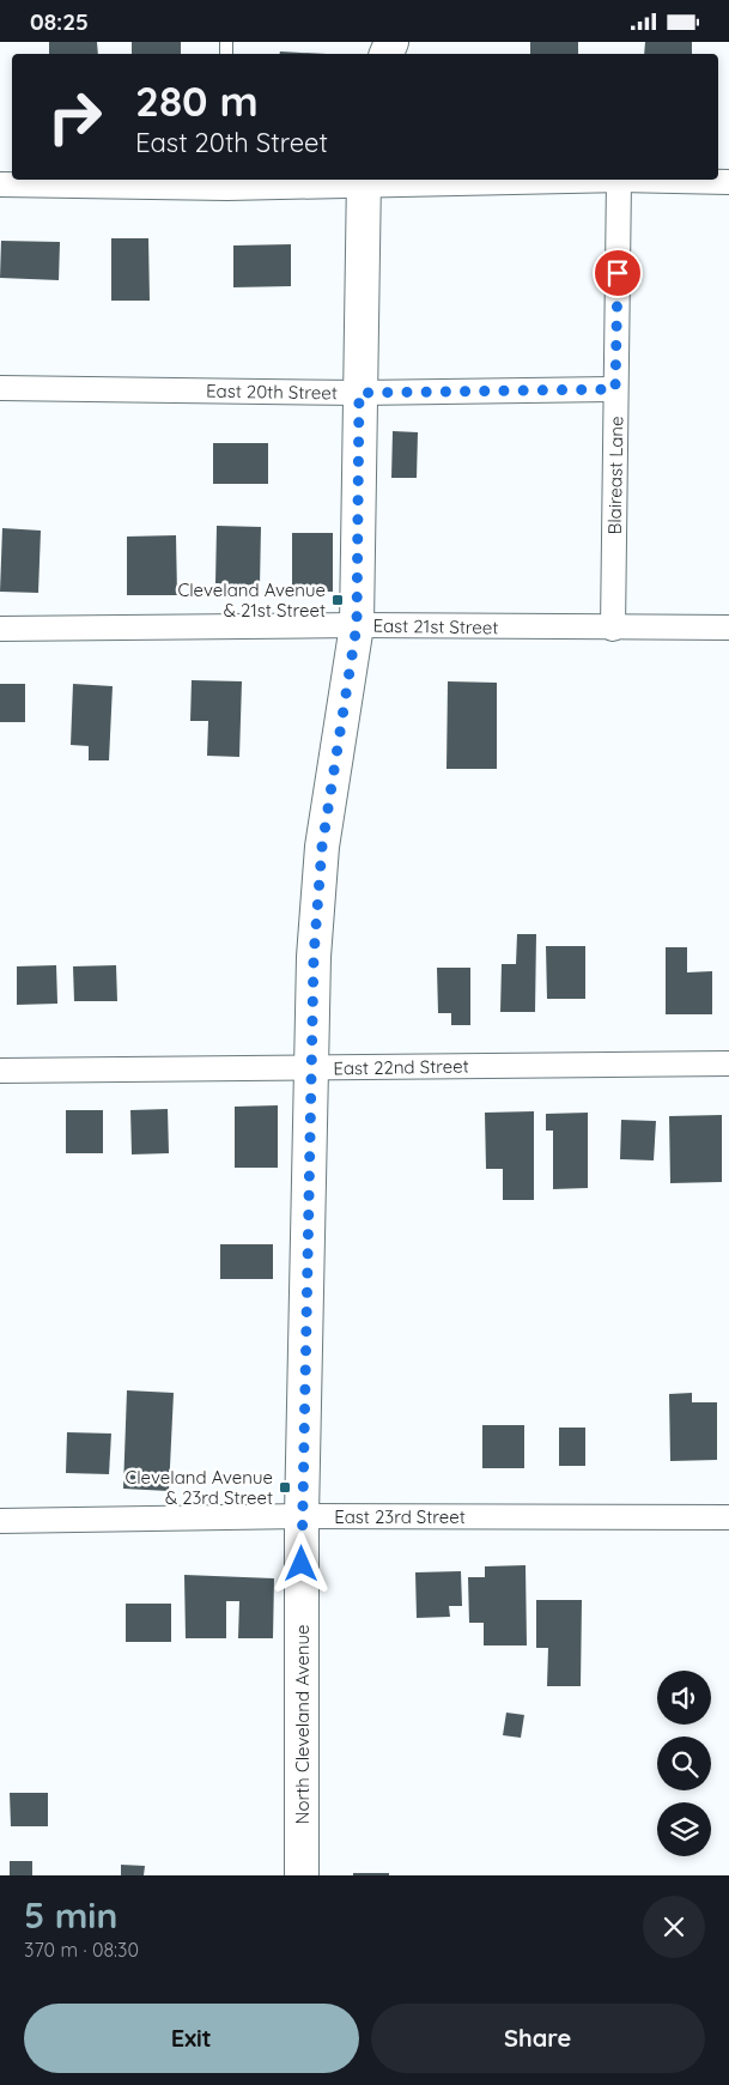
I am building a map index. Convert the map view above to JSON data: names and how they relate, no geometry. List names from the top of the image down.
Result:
{
  "streets": {
    "street": [
      "East 20th Street",
      "Blaireast Lane",
      "East 21st Street",
      "East 22nd Street",
      "East 23rd Street",
      "North Cleveland Avenue"
    ]
  },
  "crossings": [
    ["East 20th Street", "Blaireast Lane"],
    ["East 20th Street", "North Cleveland Avenue"],
    ["Blaireast Lane", "East 21st Street"],
    ["East 21st Street", "North Cleveland Avenue"],
    ["East 22nd Street", "North Cleveland Avenue"],
    ["East 23rd Street", "North Cleveland Avenue"]
  ],
  "places": {
    "transit": ["Cleveland Avenue & 21st Street", "Cleveland Avenue & 23rd Street"]
  },
  "page": {
    "status": "08:25",
    "turn": ["280 m", "East 20th Street"],
    "heading": ["5 min", "370 m · 08:30"],
    "buttons": ["Exit", "Share"]
  }
}
